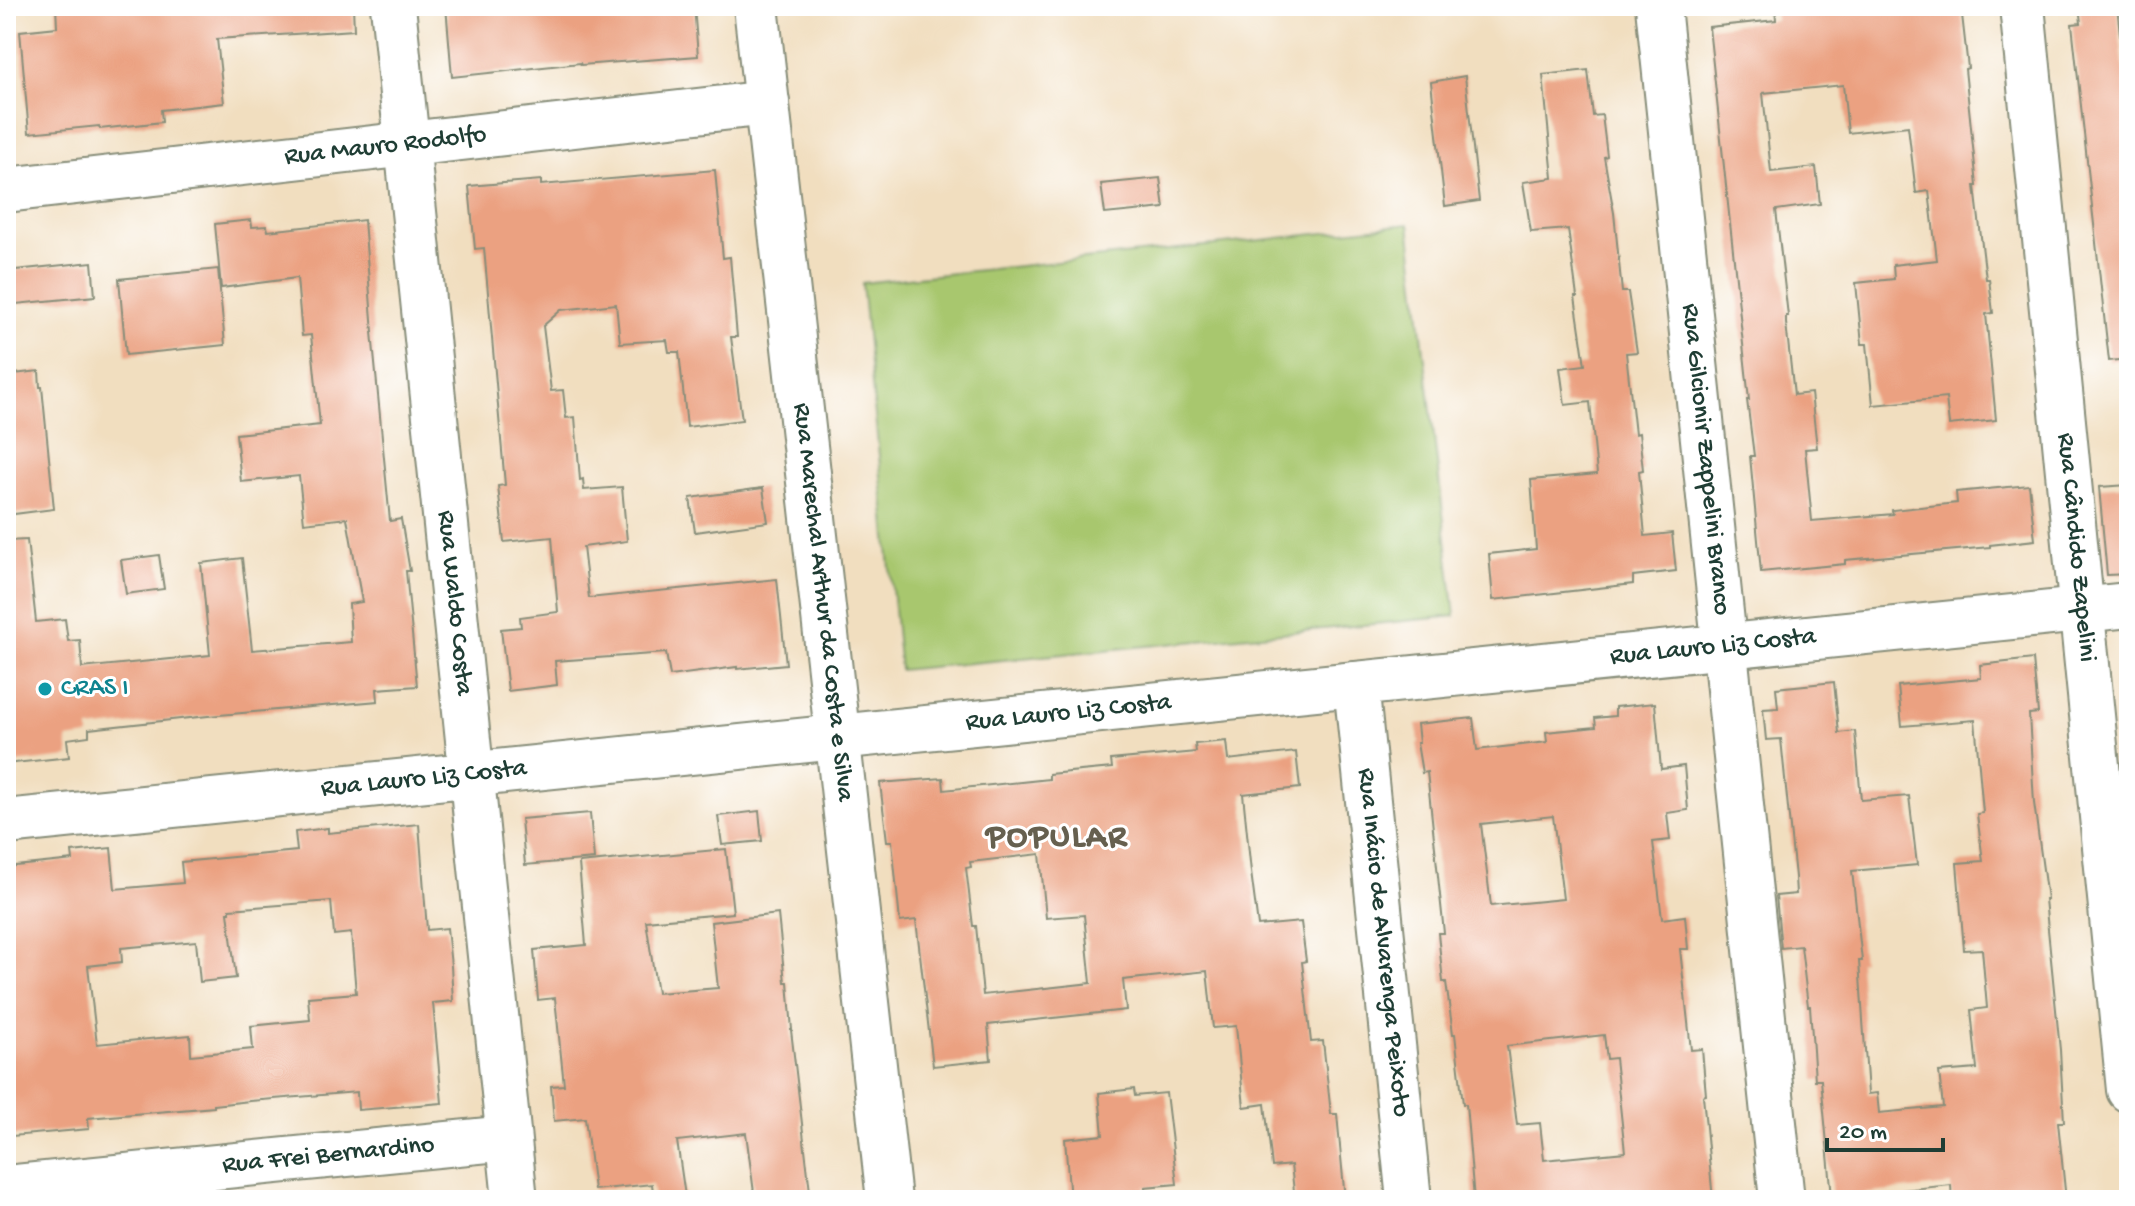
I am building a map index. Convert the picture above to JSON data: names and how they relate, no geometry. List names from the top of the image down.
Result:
{
  "streets": {
    "street": [
      "Rua Mauro Rodolfo",
      "Rua Gilcionir Zappelini Branco",
      "Rua Cândido Zapelini",
      "Rua Waldo Costa",
      "Rua Marechal Arthur da Costa e Silva",
      "Rua Lauro Liz Costa",
      "Rua Inácio de Alvarenga Peixoto",
      "Rua Frei Bernardino"
    ]
  },
  "crossings": [
    ["Rua Mauro Rodolfo", "Rua Waldo Costa"],
    ["Rua Mauro Rodolfo", "Rua Marechal Arthur da Costa e Silva"],
    ["Rua Gilcionir Zappelini Branco", "Rua Lauro Liz Costa"],
    ["Rua Cândido Zapelini", "Rua Lauro Liz Costa"],
    ["Rua Waldo Costa", "Rua Lauro Liz Costa"],
    ["Rua Waldo Costa", "Rua Frei Bernardino"],
    ["Rua Marechal Arthur da Costa e Silva", "Rua Lauro Liz Costa"],
    ["Rua Lauro Liz Costa", "Rua Inácio de Alvarenga Peixoto"]
  ],
  "districts": ["POPULAR"],
  "places": ["CRAS I"],
  "scale_bar": "20 m"
}
